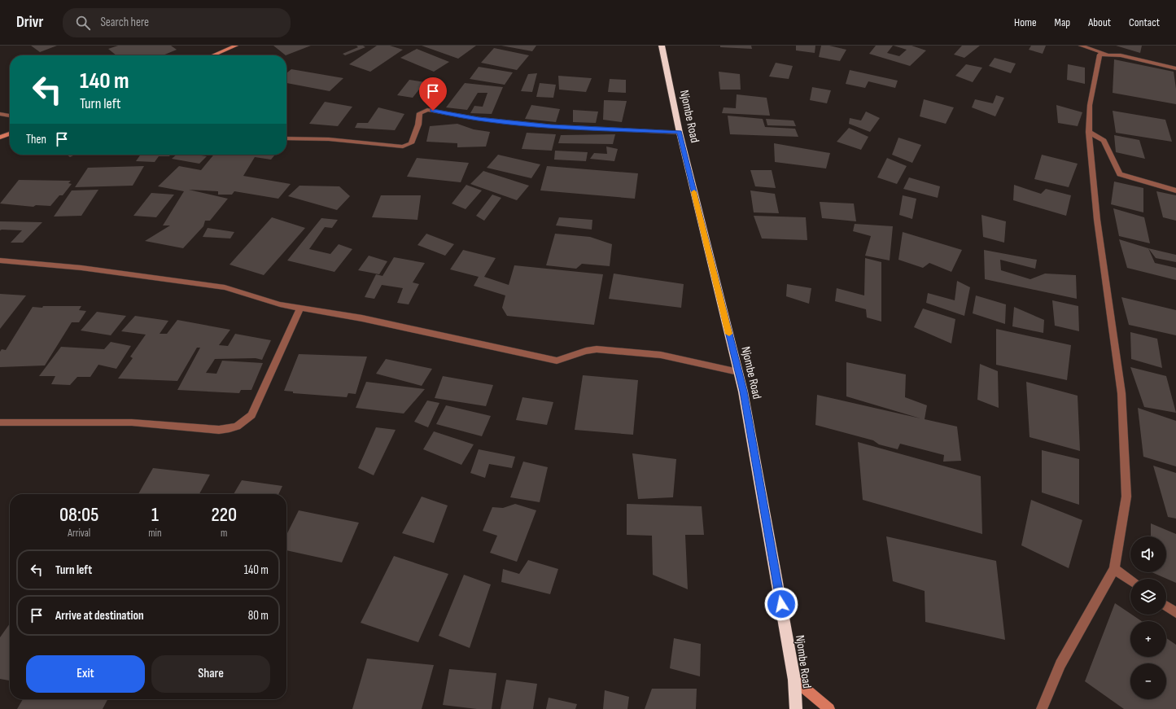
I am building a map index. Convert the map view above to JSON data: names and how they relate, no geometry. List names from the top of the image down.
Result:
{
  "streets": {
    "highway": ["Njombe Road"]
  },
  "page": {
    "header": "Drivr",
    "search": "Search here",
    "nav": [
      "Home",
      "Map",
      "About",
      "Contact"
    ],
    "turn": ["140 m", "Turn left"],
    "then": "Then",
    "eta": [
      "08:05",
      "Arrival",
      "1",
      "min",
      "220",
      "m"
    ],
    "map_buttons": ["+", "−"],
    "list": [
      {
        "name": "Turn left",
        "value": "140 m"
      },
      {
        "name": "Arrive at destination",
        "value": "80 m"
      }
    ],
    "buttons": ["Exit", "Share"]
  }
}
